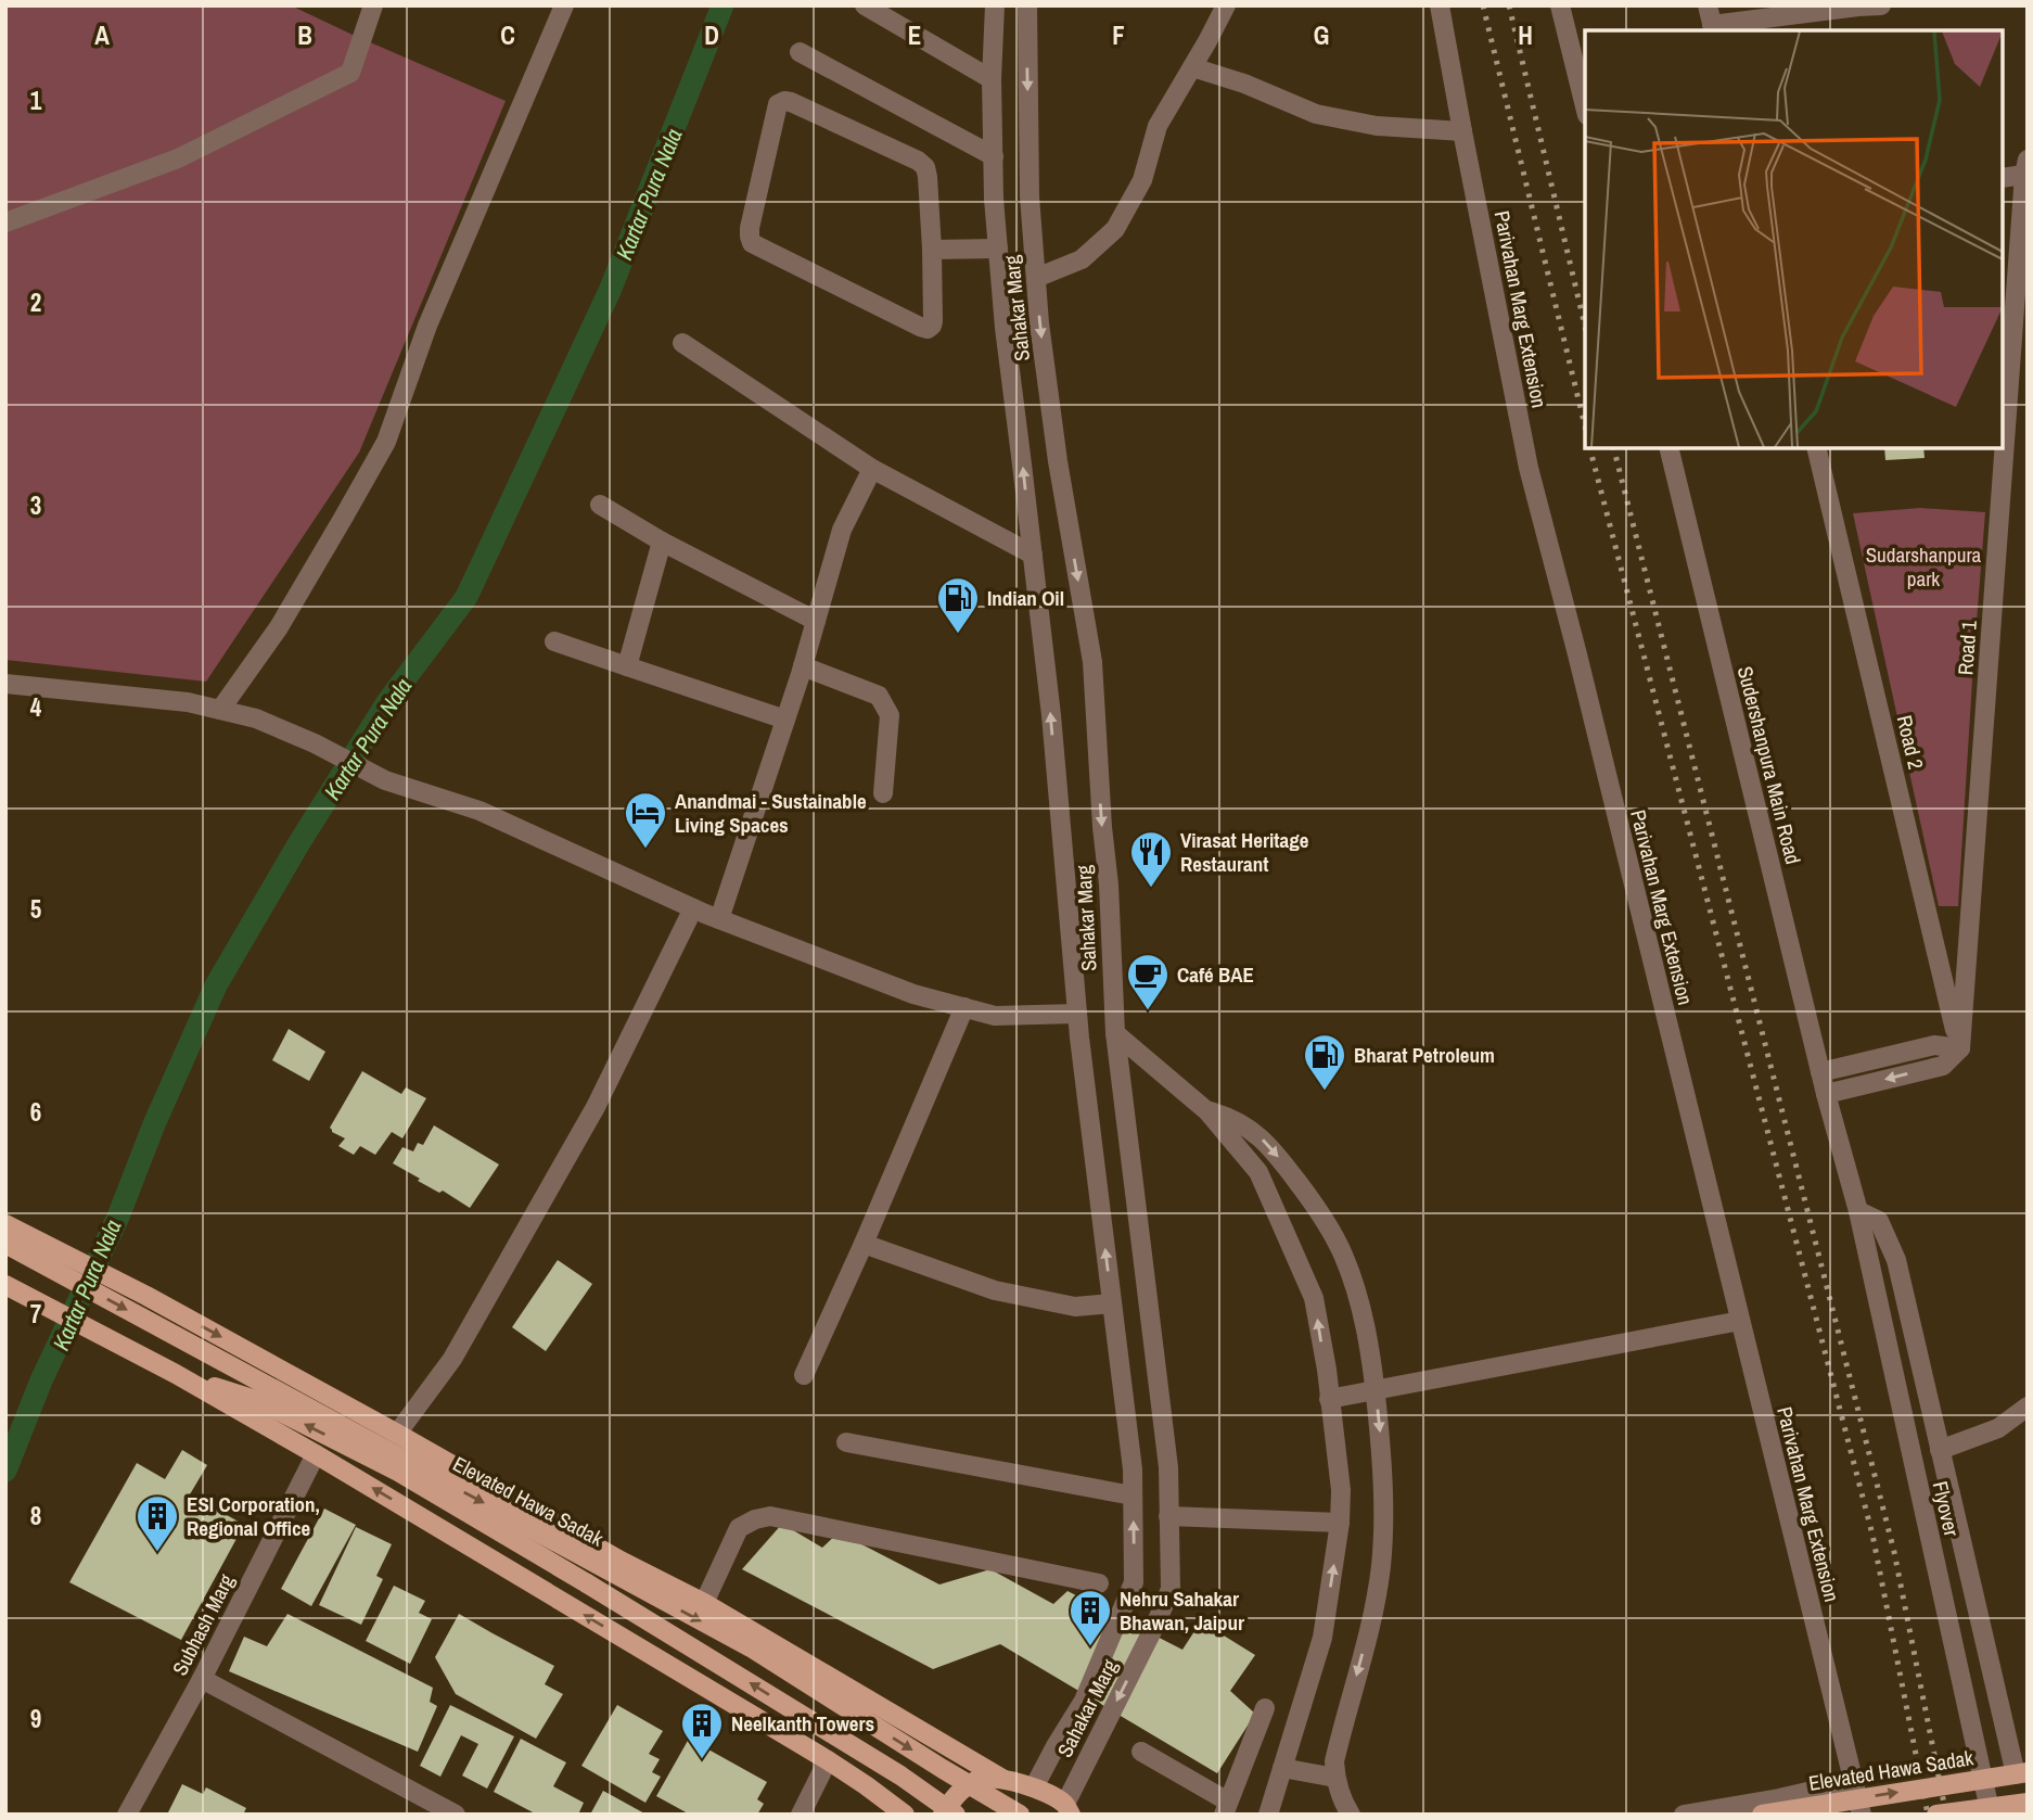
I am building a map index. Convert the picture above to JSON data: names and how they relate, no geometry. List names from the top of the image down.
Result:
{
  "streets": {
    "main road": ["Elevated Hawa Sadak"],
    "street": [
      "Sahakar Marg",
      "Parivahan Marg Extension",
      "Road 1",
      "Road 2",
      "Sudershanpura Main Road",
      "Flyover",
      "Subhash Marg"
    ]
  },
  "crossings": [
    ["Road 1", "Road 2"],
    ["Sudershanpura Main Road", "Flyover"]
  ],
  "water": ["Kartar Pura Nala"],
  "parks": ["Sudarshanpura park"],
  "places": {
    "fuel station": ["Indian Oil", "Bharat Petroleum"],
    "hotel": ["Anandmai - Sustainable Living Spaces"],
    "restaurant": ["Virasat Heritage Restaurant"],
    "cafe": ["Café BAE"],
    "building": ["ESI Corporation, Regional Office", "Nehru Sahakar Bhawan, Jaipur", "Neelkanth Towers"]
  },
  "grid": {
    "columns": [
      "A",
      "B",
      "C",
      "D",
      "E",
      "F",
      "G",
      "H"
    ],
    "rows": [
      "1",
      "2",
      "3",
      "4",
      "5",
      "6",
      "7",
      "8",
      "9"
    ]
  }
}
